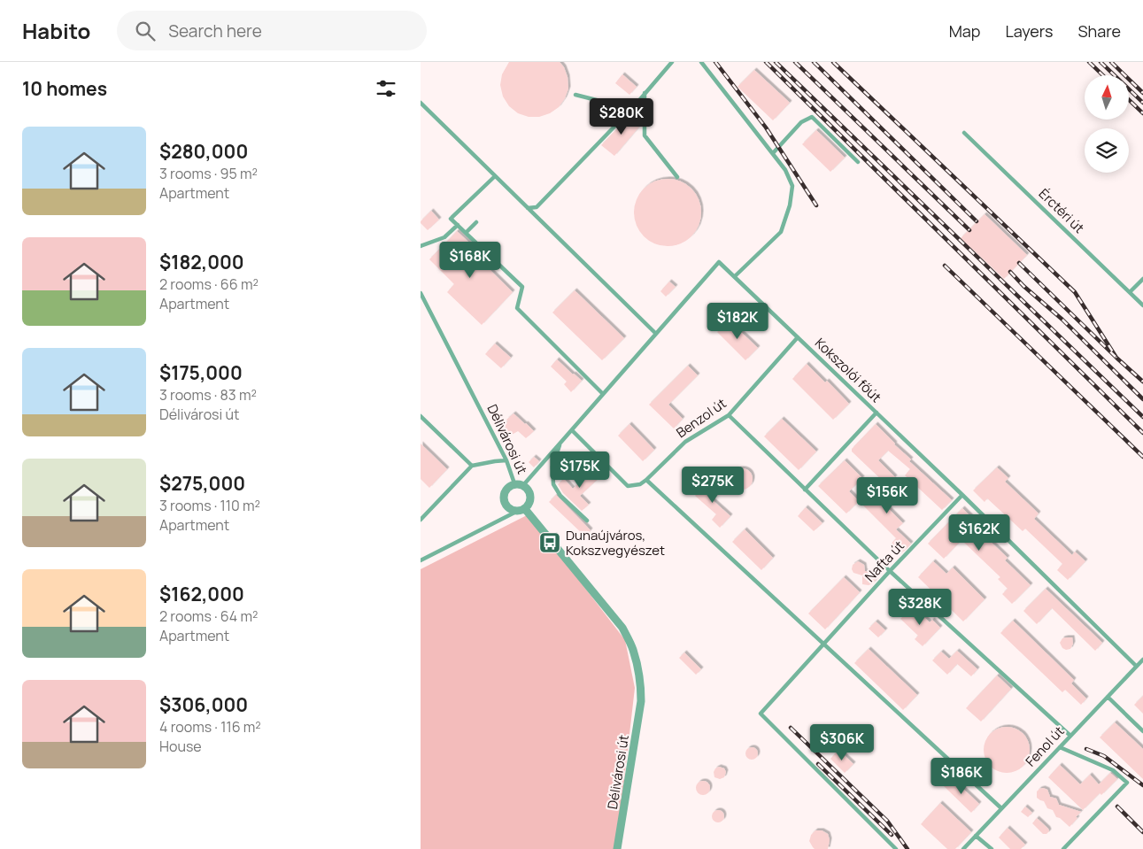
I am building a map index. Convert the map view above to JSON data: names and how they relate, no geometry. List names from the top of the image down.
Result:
{
  "streets": {
    "street": ["Délivárosi út"],
    "lane": [
      "Érctéri út",
      "Kokszolói főút",
      "Benzol út",
      "Nafta út",
      "Fenol út"
    ]
  },
  "crossings": [
    ["Kokszolói főút", "Benzol út"],
    ["Kokszolói főút", "Nafta út"],
    ["Kokszolói főút", "Fenol út"]
  ],
  "places": {
    "bus stop": ["Dunaújváros, Kokszvegyészet"]
  },
  "north": "top",
  "page": {
    "header": "Habito",
    "search": "Search here",
    "nav": ["Map", "Layers", "Share"],
    "heading": "10 homes",
    "price": [
      "$280K",
      "$168K",
      "$182K",
      "$175K",
      "$275K",
      "$156K",
      "$162K",
      "$328K",
      "$306K",
      "$186K"
    ],
    "list": [
      {
        "name": "$280,000",
        "note": "3 rooms · 95 m² · Apartment"
      },
      {
        "name": "$182,000",
        "note": "2 rooms · 66 m² · Apartment"
      },
      {
        "name": "$175,000",
        "note": "3 rooms · 83 m² · Délivárosi út"
      },
      {
        "name": "$275,000",
        "note": "3 rooms · 110 m² · Apartment"
      },
      {
        "name": "$162,000",
        "note": "2 rooms · 64 m² · Apartment"
      },
      {
        "name": "$306,000",
        "note": "4 rooms · 116 m² · House"
      }
    ]
  }
}
